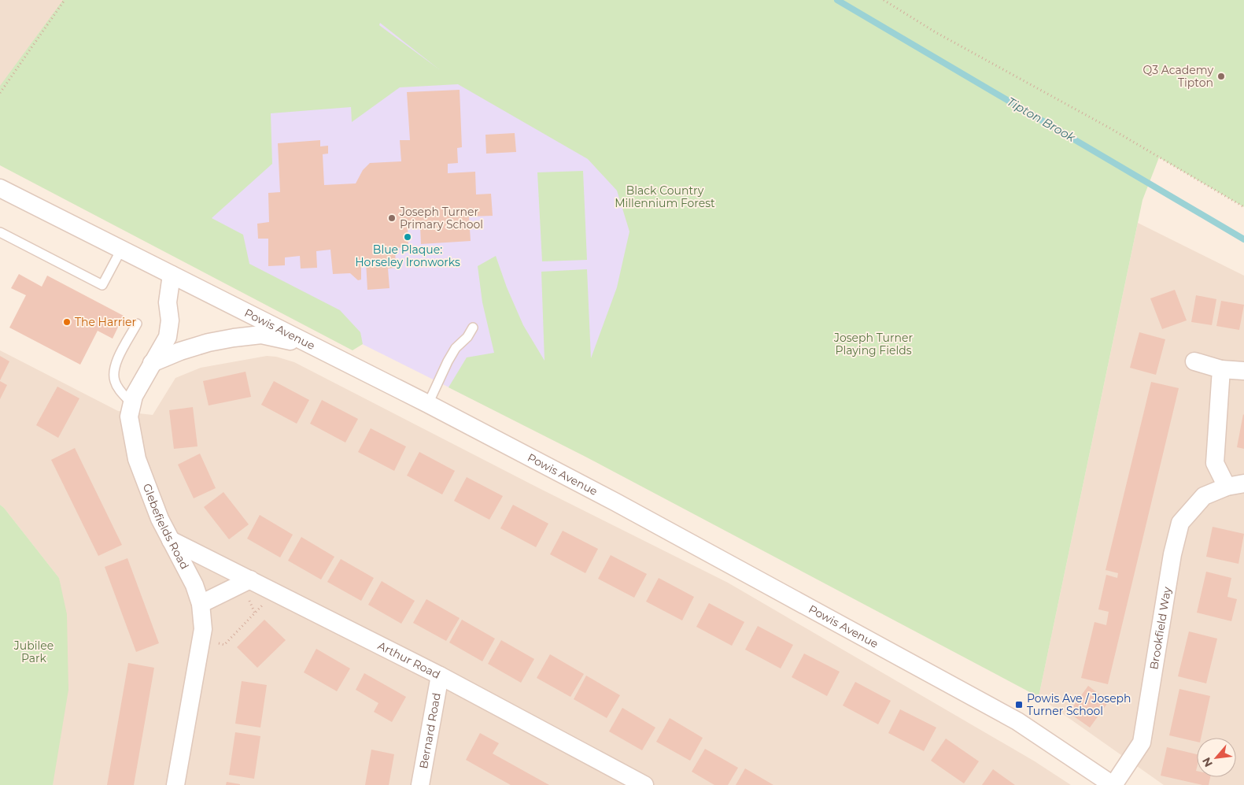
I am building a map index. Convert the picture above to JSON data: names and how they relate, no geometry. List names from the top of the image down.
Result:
{
  "streets": {
    "street": [
      "Powis Avenue",
      "Glebefields Road",
      "Brookfield Way",
      "Arthur Road",
      "Bernard Road"
    ]
  },
  "crossings": [
    ["Powis Avenue", "Glebefields Road"],
    ["Powis Avenue", "Brookfield Way"],
    ["Glebefields Road", "Arthur Road"],
    ["Arthur Road", "Bernard Road"]
  ],
  "water": ["Tipton Brook"],
  "parks": ["Black Country Millennium Forest", "Joseph Turner Playing Fields", "Jubilee Park"],
  "places": {
    "other": [
      "Q3 Academy Tipton",
      "Joseph Turner Primary School",
      "Blue Plaque: Horseley Ironworks",
      "The Harrier"
    ],
    "transit": ["Powis Ave / Joseph Turner School"]
  },
  "north": "bottom left"
}
